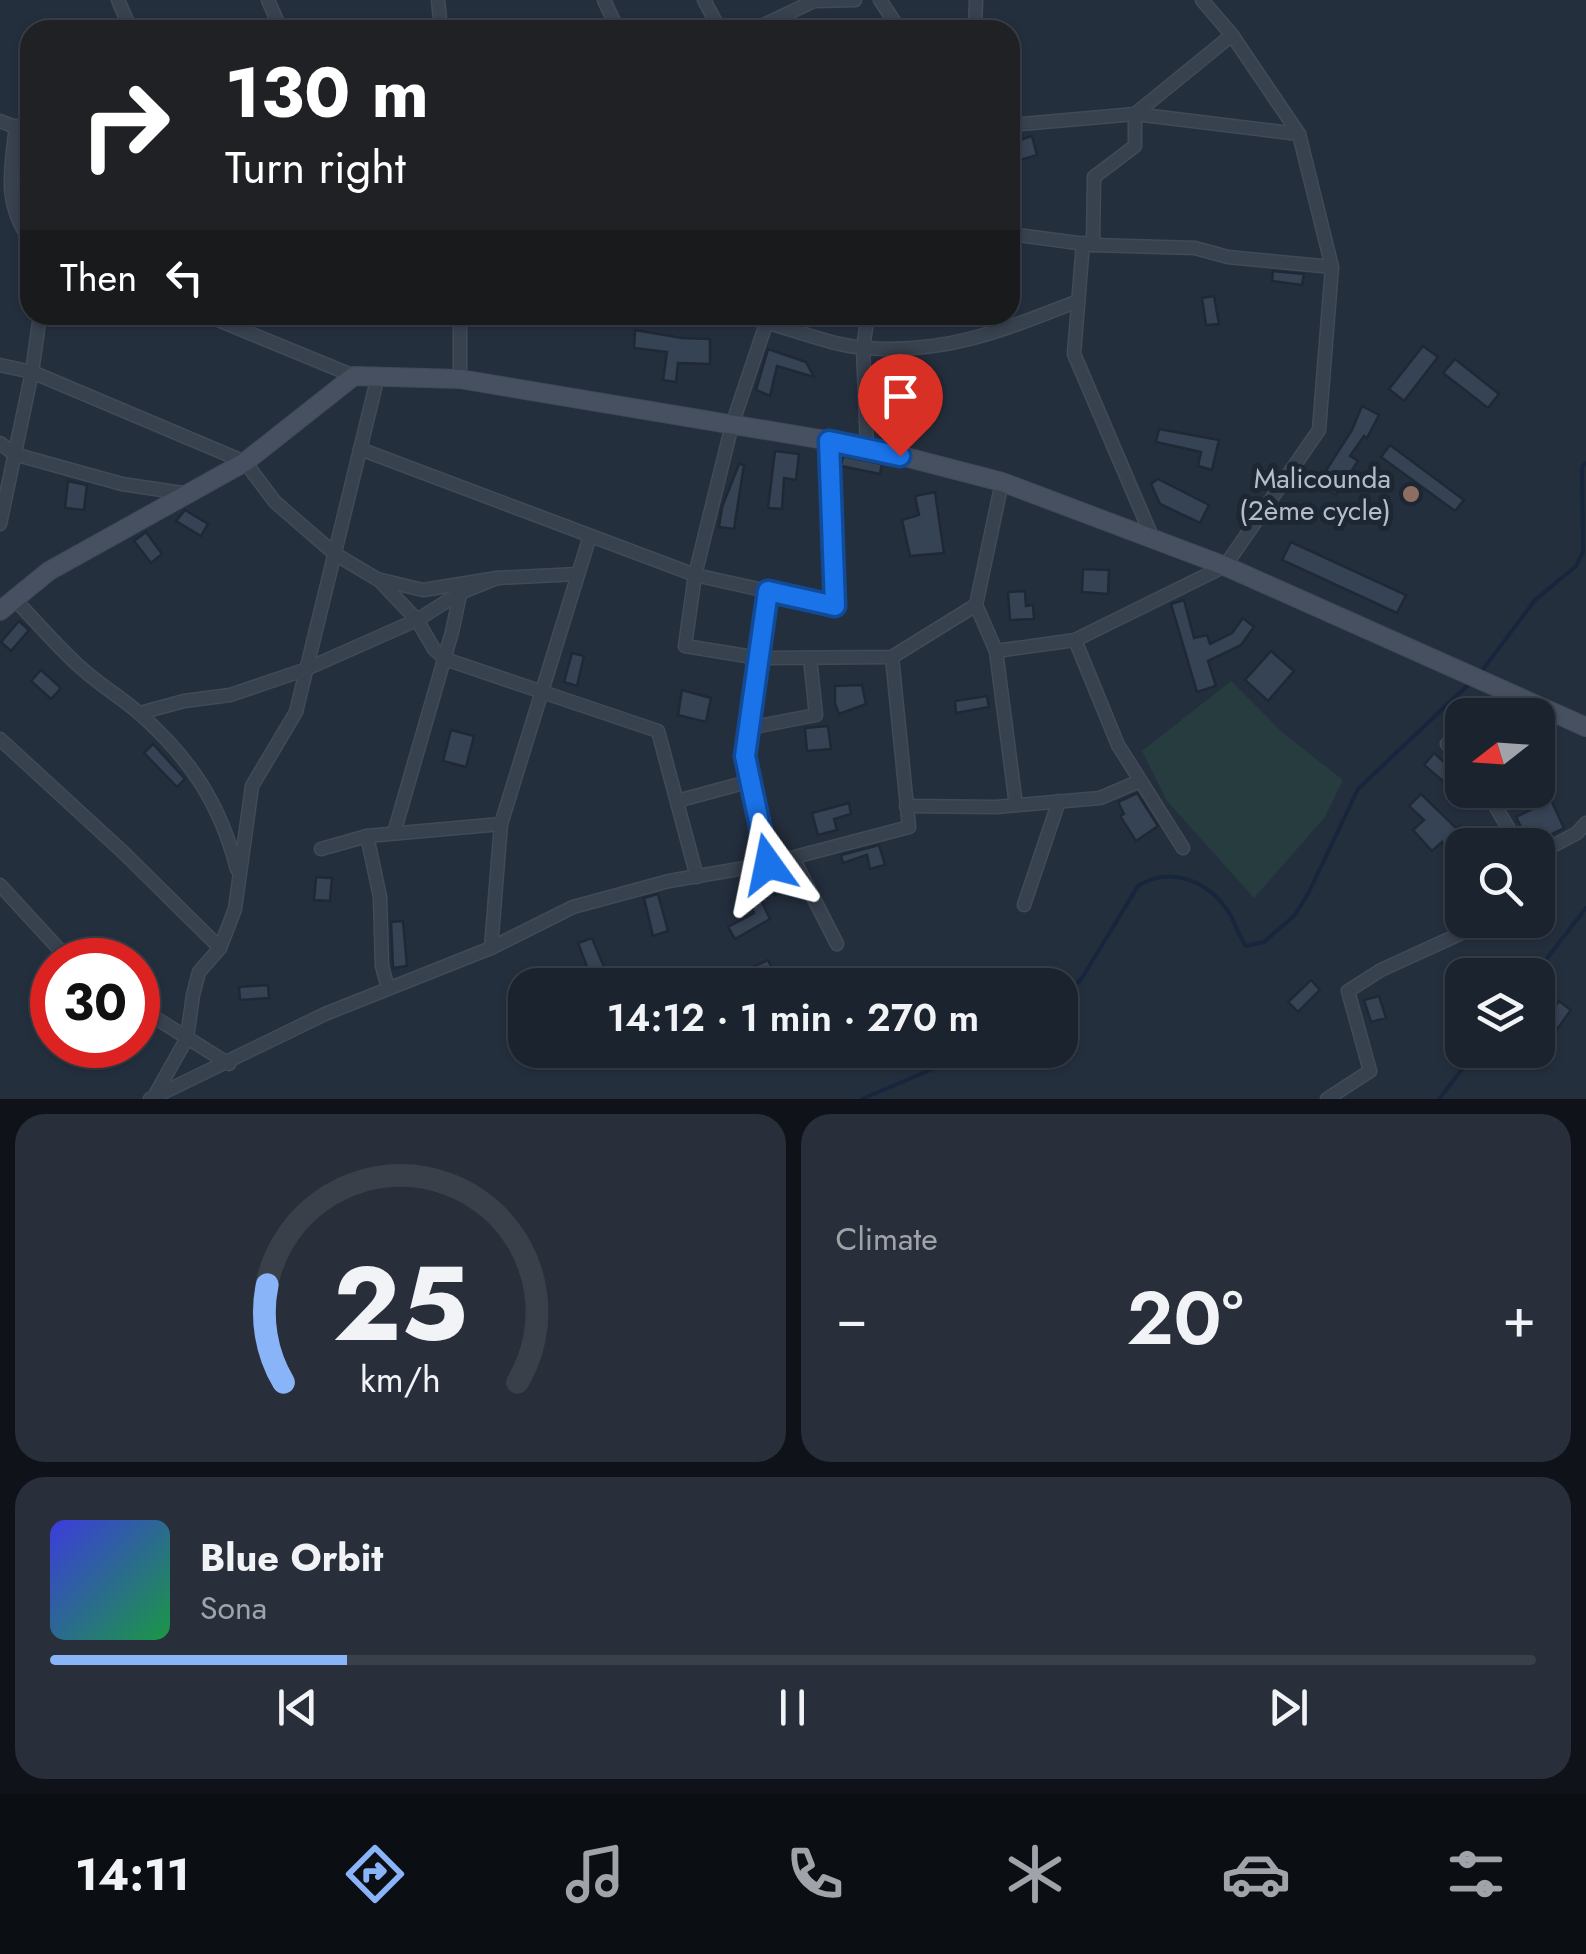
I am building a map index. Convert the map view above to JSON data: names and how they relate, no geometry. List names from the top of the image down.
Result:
{
  "places": ["Malicounda (2ème cycle)"],
  "north": "left",
  "page": {
    "turn": ["130 m", "Turn right"],
    "then": "Then",
    "limit": "30",
    "trip": "14:12 · 1 min · 270 m",
    "tile": "Climate",
    "heat": ["−", "20°", "+"],
    "song": ["Blue Orbit", "Sona"],
    "tabs": "14:11",
    "gauge": ["25", "km/h"]
  }
}
